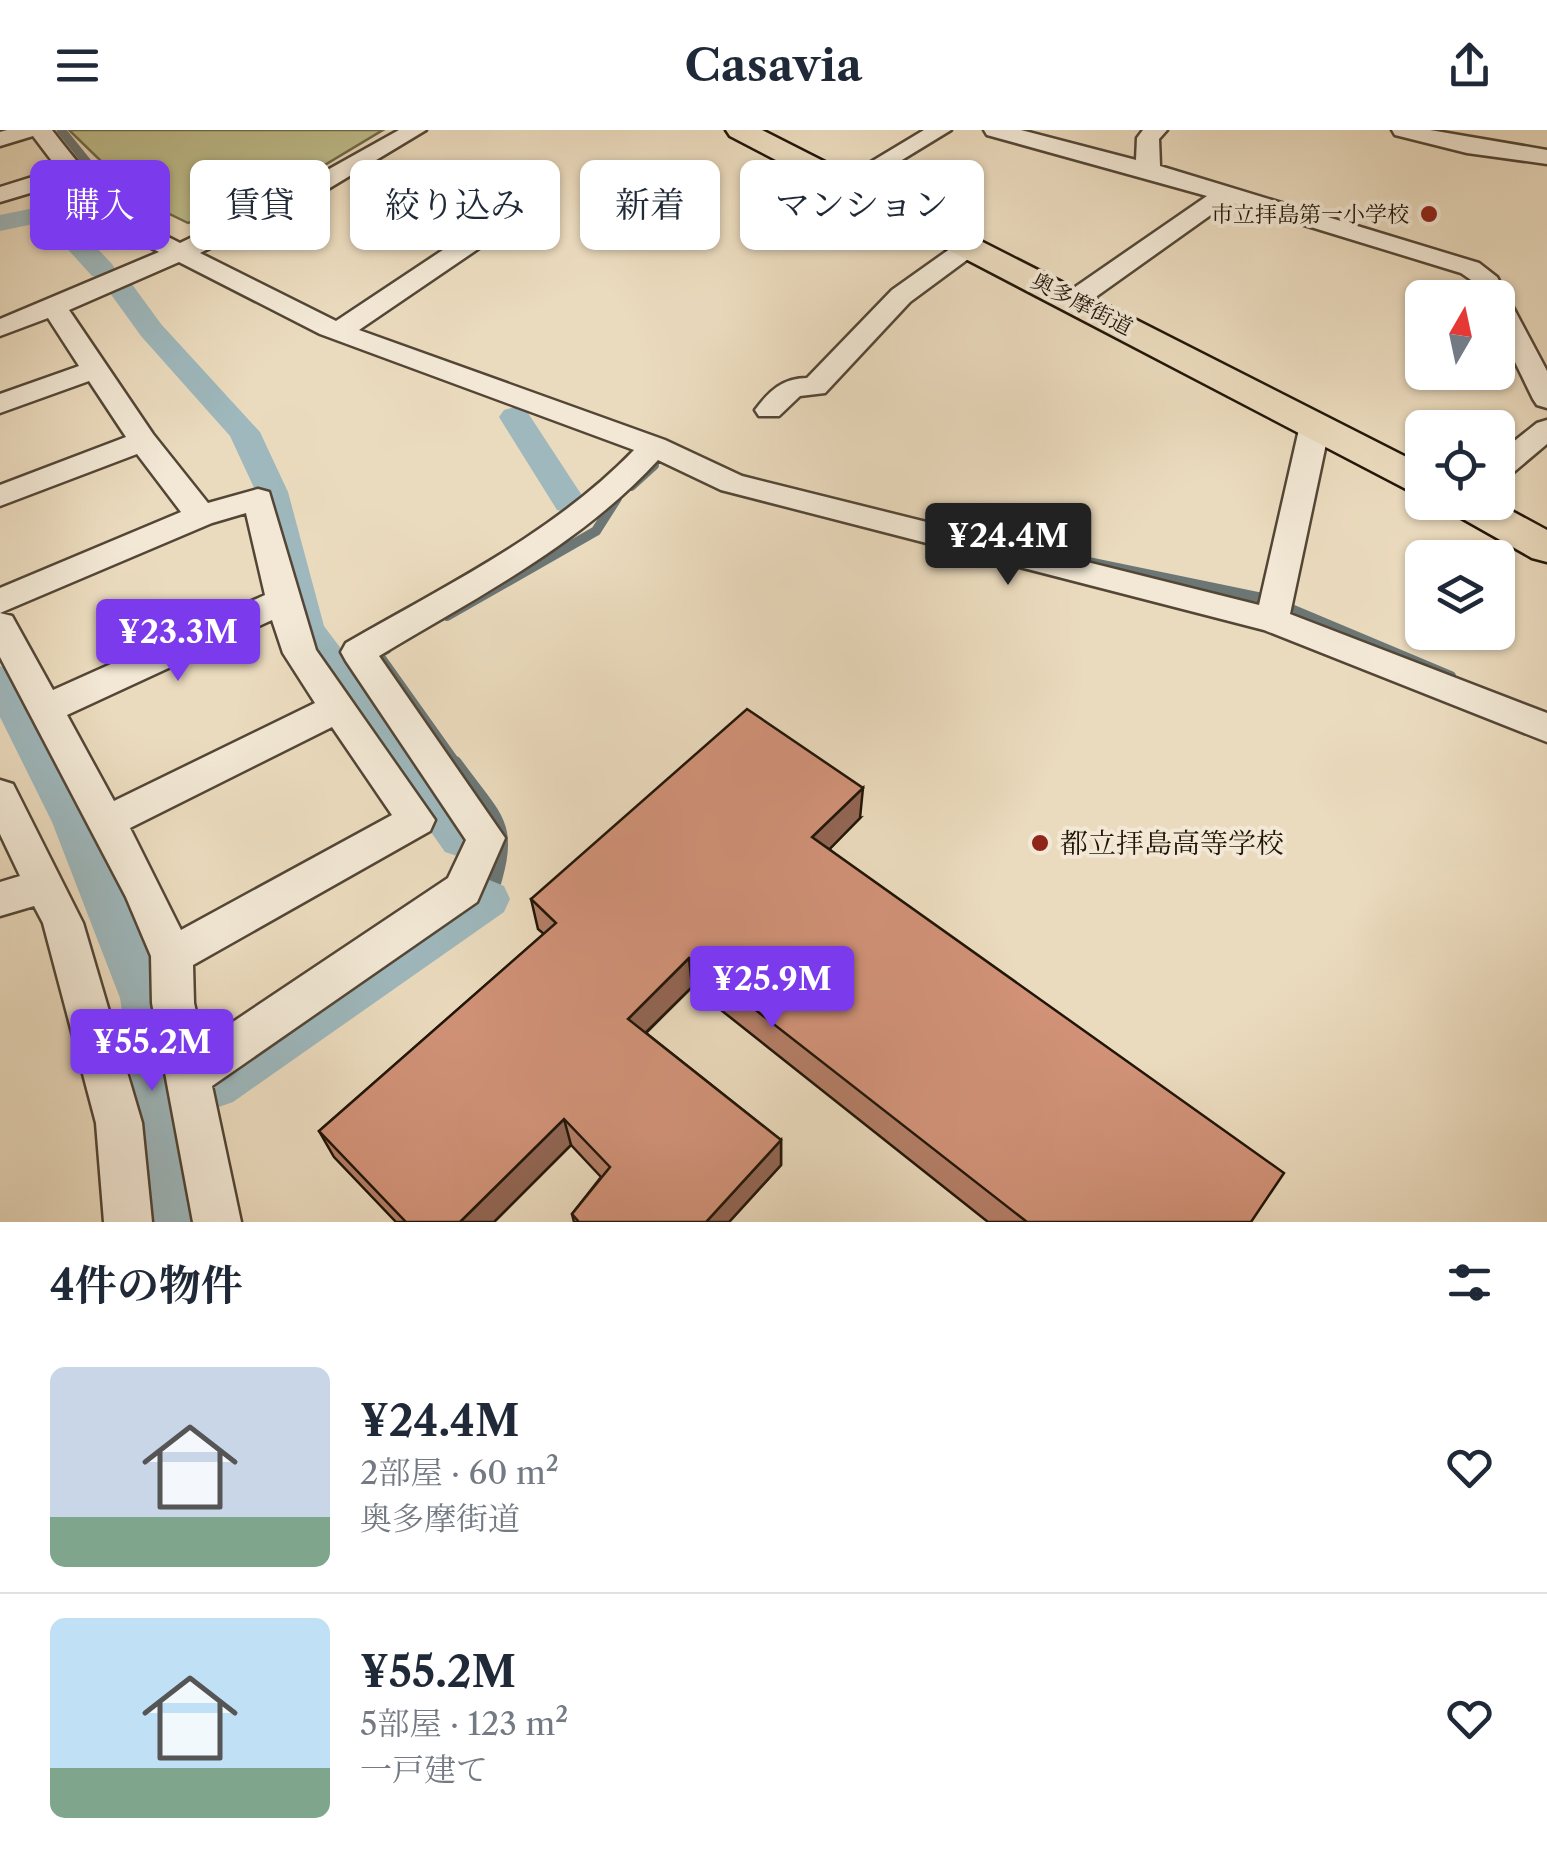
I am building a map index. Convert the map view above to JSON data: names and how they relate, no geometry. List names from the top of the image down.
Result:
{
  "streets": {
    "main road": ["奥多摩街道"]
  },
  "places": ["市立拝島第一小学校", "都立拝島高等学校"],
  "north": "top",
  "page": {
    "header": "Casavia",
    "chip": [
      "購入",
      "賃貸",
      "絞り込み",
      "新着",
      "マンション"
    ],
    "price": [
      "¥24.4M",
      "¥23.3M",
      "¥25.9M",
      "¥55.2M"
    ],
    "heading": "4件の物件",
    "list": [
      {
        "name": "¥24.4M",
        "note": "2部屋 · 60 m² · 奥多摩街道"
      },
      {
        "name": "¥55.2M",
        "note": "5部屋 · 123 m² · 一戸建て"
      }
    ]
  }
}
